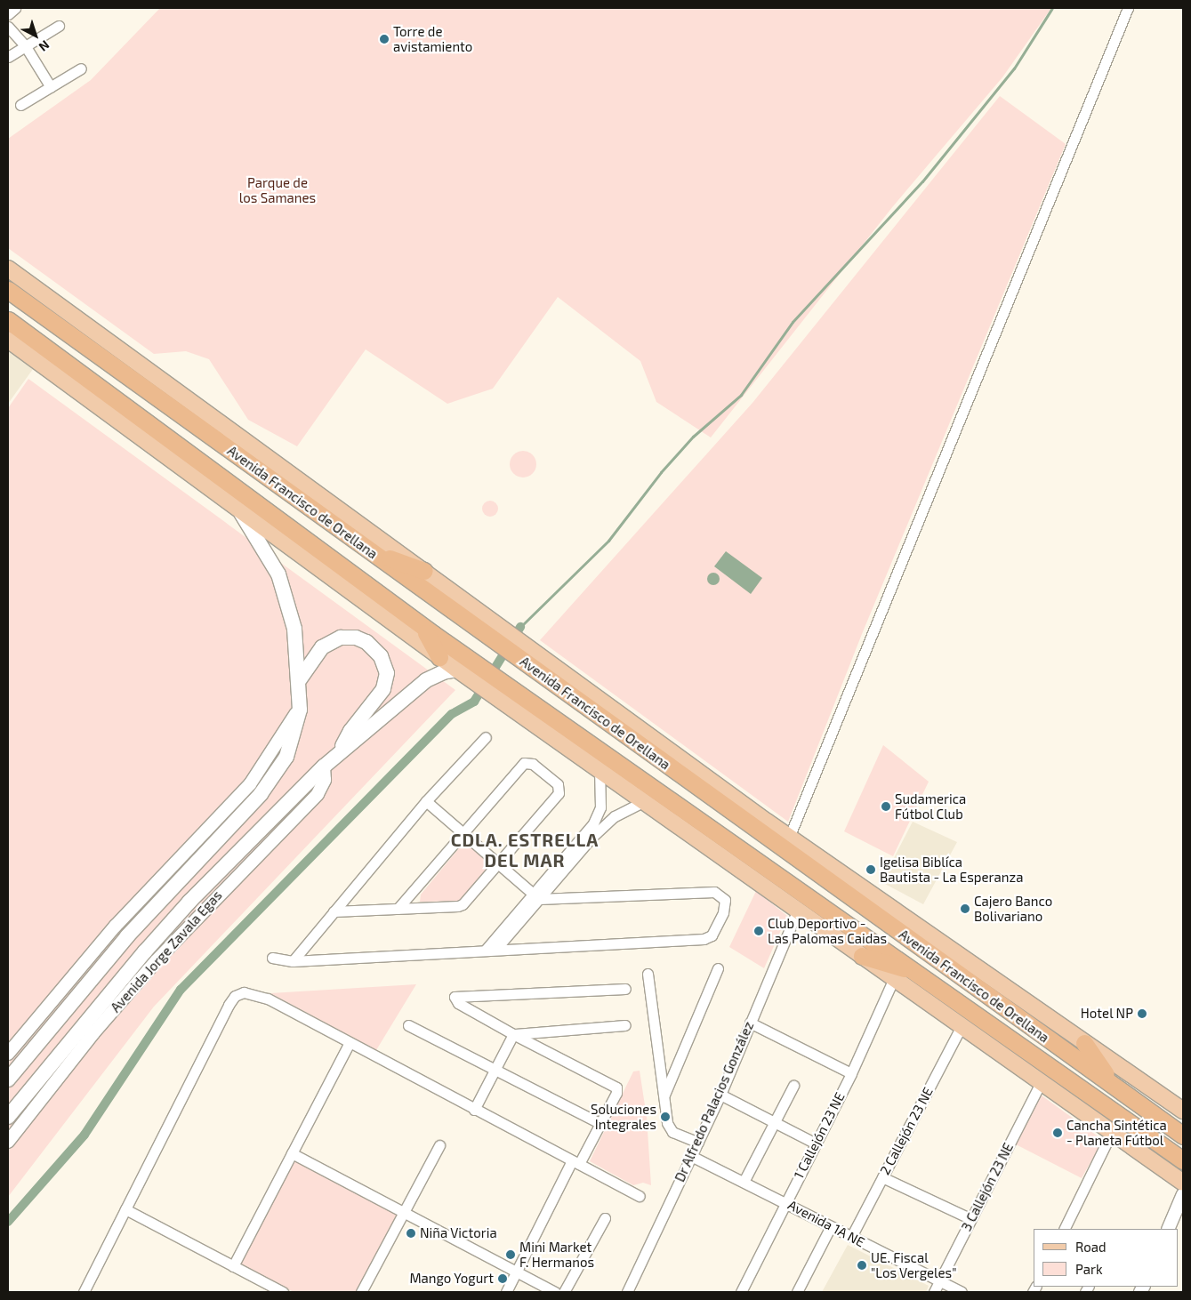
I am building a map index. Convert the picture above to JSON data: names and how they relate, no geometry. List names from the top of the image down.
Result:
{
  "streets": {
    "highway": ["Avenida Francisco de Orellana"],
    "main road": ["Avenida Jorge Zavala Egas"],
    "street": [
      "Dr Alfredo Palacios González",
      "2 Callejón 23 NE",
      "1 Callejón 23 NE",
      "3 Callejón 23 NE",
      "Avenida 1A NE"
    ]
  },
  "crossings": [
    ["Avenida Francisco de Orellana", "Avenida Jorge Zavala Egas"],
    ["Avenida Francisco de Orellana", "Dr Alfredo Palacios González"],
    ["Avenida Francisco de Orellana", "2 Callejón 23 NE"],
    ["Avenida Francisco de Orellana", "1 Callejón 23 NE"],
    ["Avenida Francisco de Orellana", "3 Callejón 23 NE"],
    ["Dr Alfredo Palacios González", "Avenida 1A NE"],
    ["2 Callejón 23 NE", "Avenida 1A NE"],
    ["1 Callejón 23 NE", "Avenida 1A NE"],
    ["3 Callejón 23 NE", "Avenida 1A NE"]
  ],
  "districts": ["CDLA. ESTRELLA DEL MAR"],
  "parks": ["Parque de los Samanes"],
  "places": [
    "Torre de avistamiento",
    "Sudamerica Fútbol Club",
    "Igelisa Biblíca Bautista - La Esperanza",
    "Cajero Banco Bolivariano",
    "Club Deportivo - Las Palomas Caidas",
    "Hotel NP",
    "Soluciones Integrales",
    "Cancha Sintética - Planeta Fútbol",
    "Niña Victoria",
    "Mini Market F. Hermanos",
    "UE. Fiscal \"Los Vergeles\"",
    "Mango Yogurt"
  ],
  "legend": ["Road", "Park"],
  "north": "bottom right"
}
